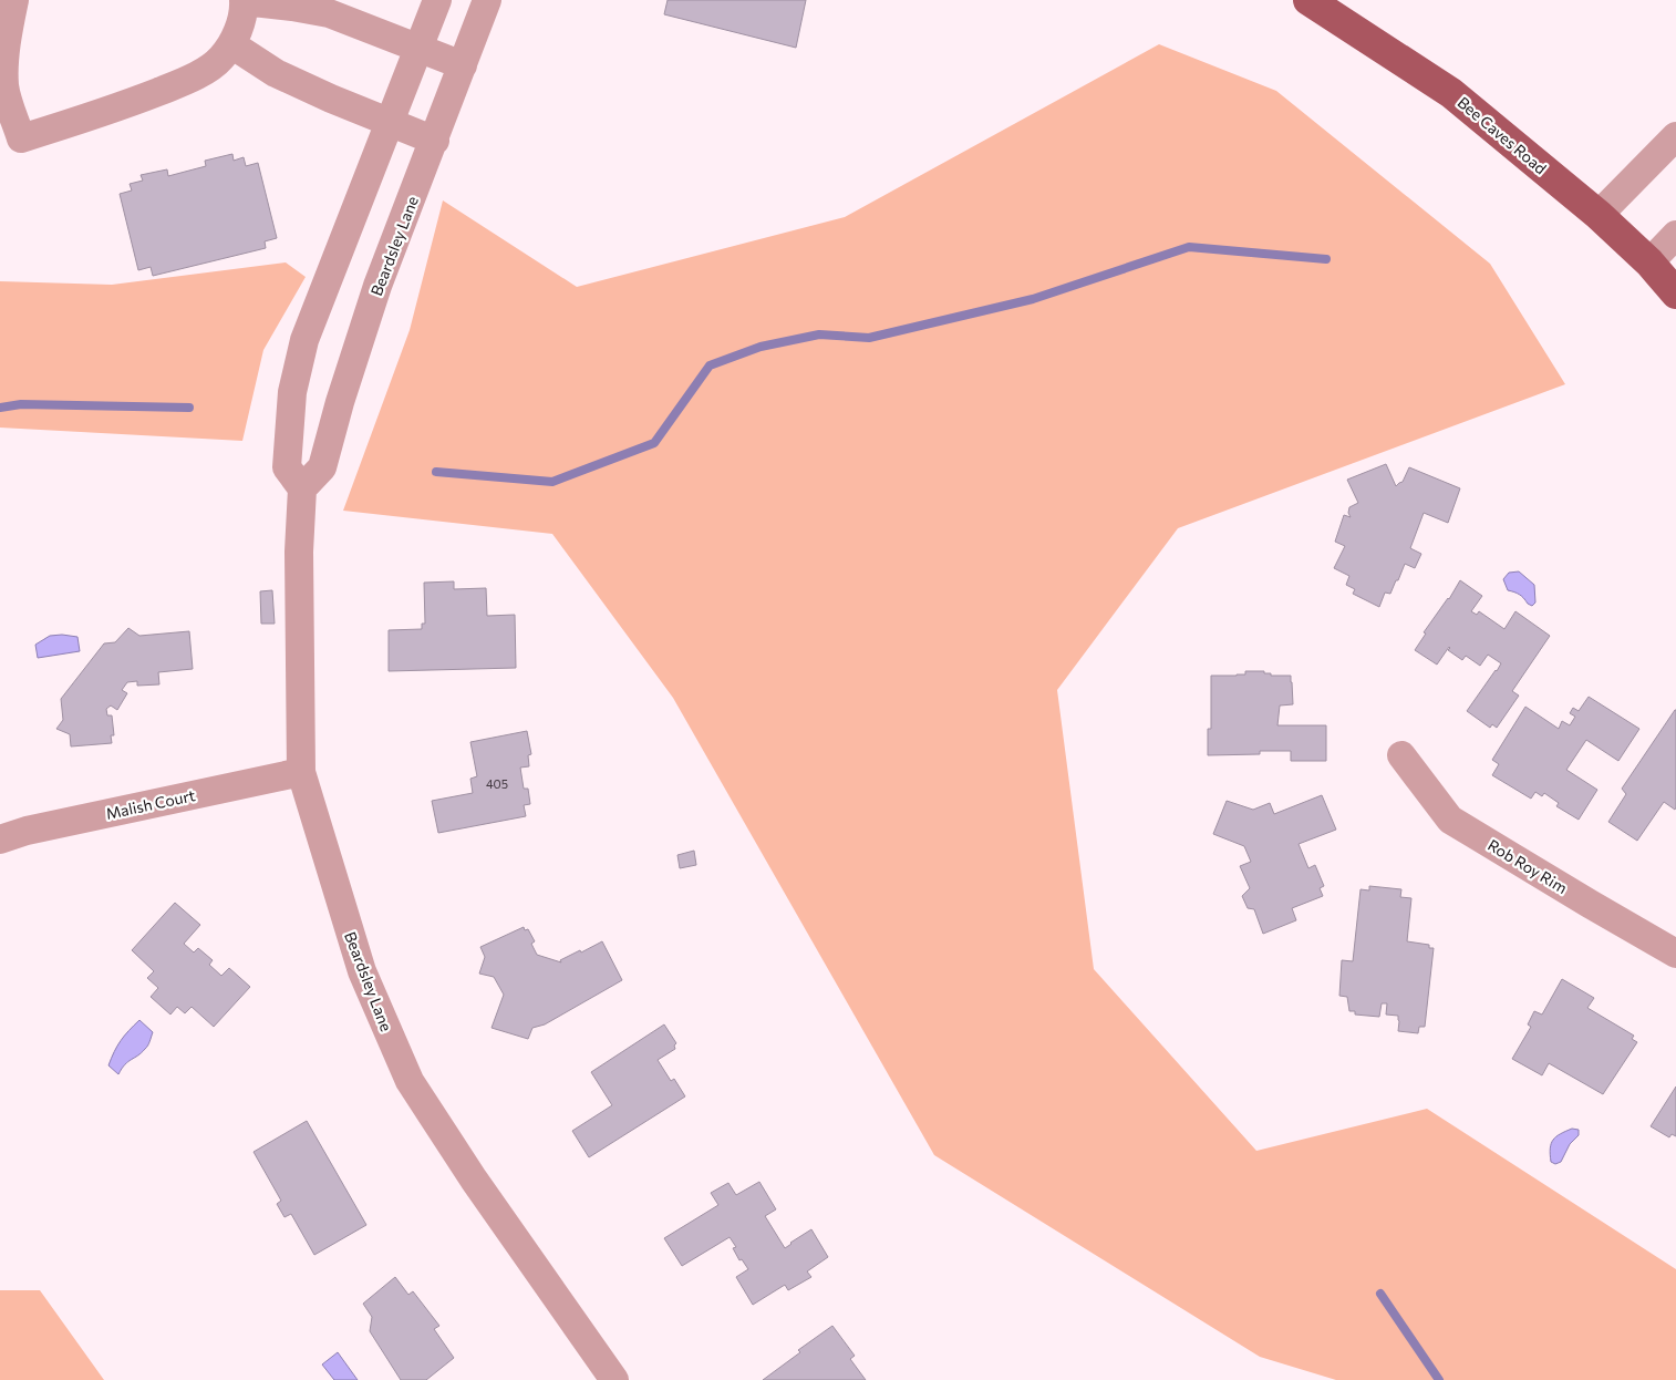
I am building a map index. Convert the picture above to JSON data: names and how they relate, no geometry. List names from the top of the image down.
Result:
{
  "streets": {
    "main road": ["Bee Caves Road"],
    "street": ["Beardsley Lane", "Malish Court", "Rob Roy Rim"]
  },
  "crossings": [
    ["Beardsley Lane", "Malish Court"]
  ],
  "house_numbers": ["405"]
}
